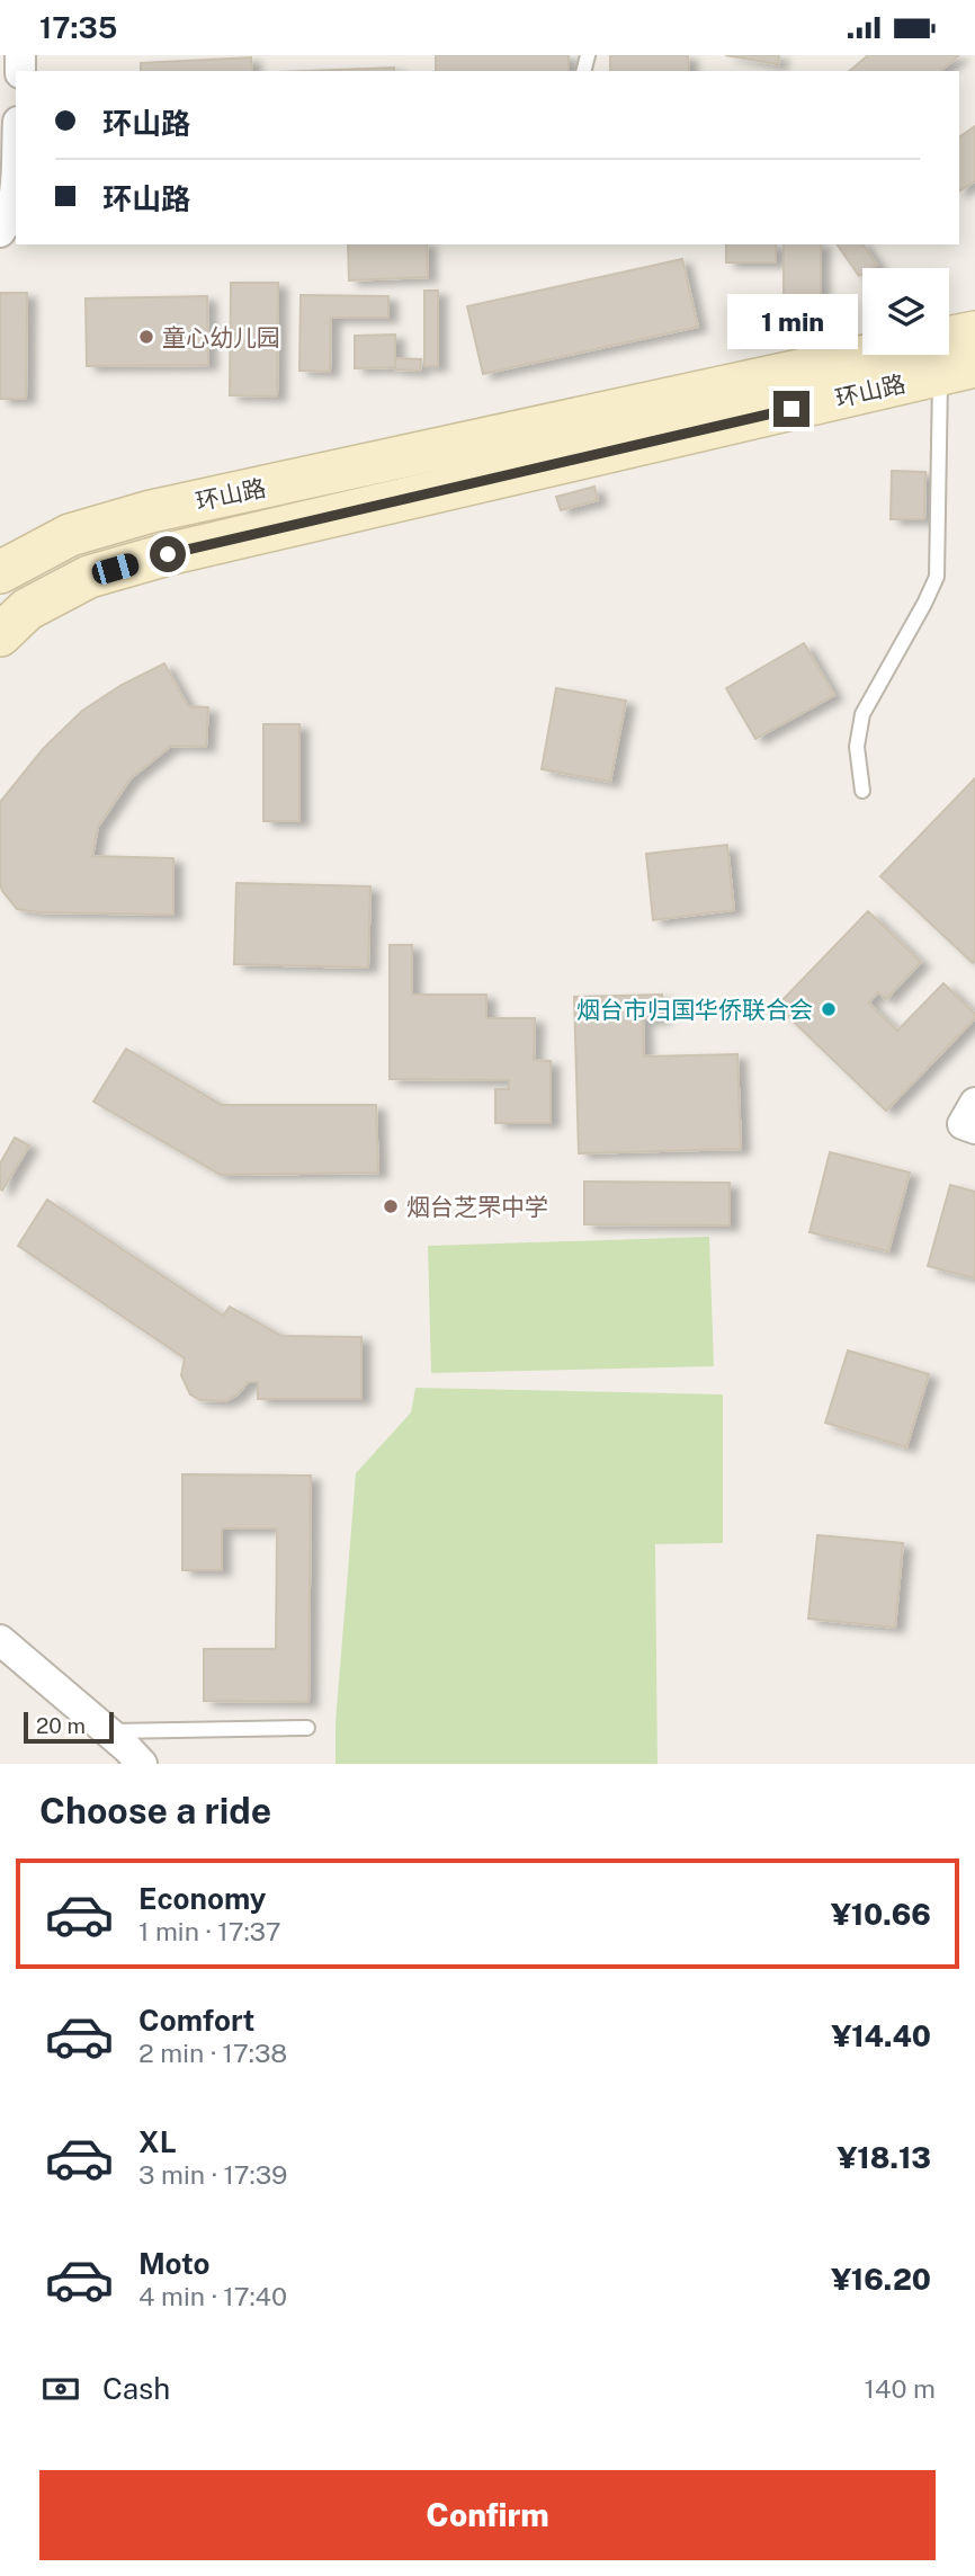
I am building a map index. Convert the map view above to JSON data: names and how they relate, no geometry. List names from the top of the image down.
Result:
{
  "streets": {
    "main road": ["环山路"]
  },
  "places": ["童心幼儿园", "烟台市归国华侨联合会", "烟台芝罘中学"],
  "scale_bar": "20 m",
  "page": {
    "status": "17:35",
    "banner": ["环山路", "环山路"],
    "bubble": "1 min",
    "scale": "20 m",
    "heading": "Choose a ride",
    "list": [
      {
        "name": "Economy",
        "note": "1 min · 17:37",
        "value": "¥10.66"
      },
      {
        "name": "Comfort",
        "note": "2 min · 17:38",
        "value": "¥14.40"
      },
      {
        "name": "XL",
        "note": "3 min · 17:39",
        "value": "¥18.13"
      },
      {
        "name": "Moto",
        "note": "4 min · 17:40",
        "value": "¥16.20"
      }
    ],
    "pay": ["Cash", "140 m"],
    "buttons": "Confirm"
  }
}
